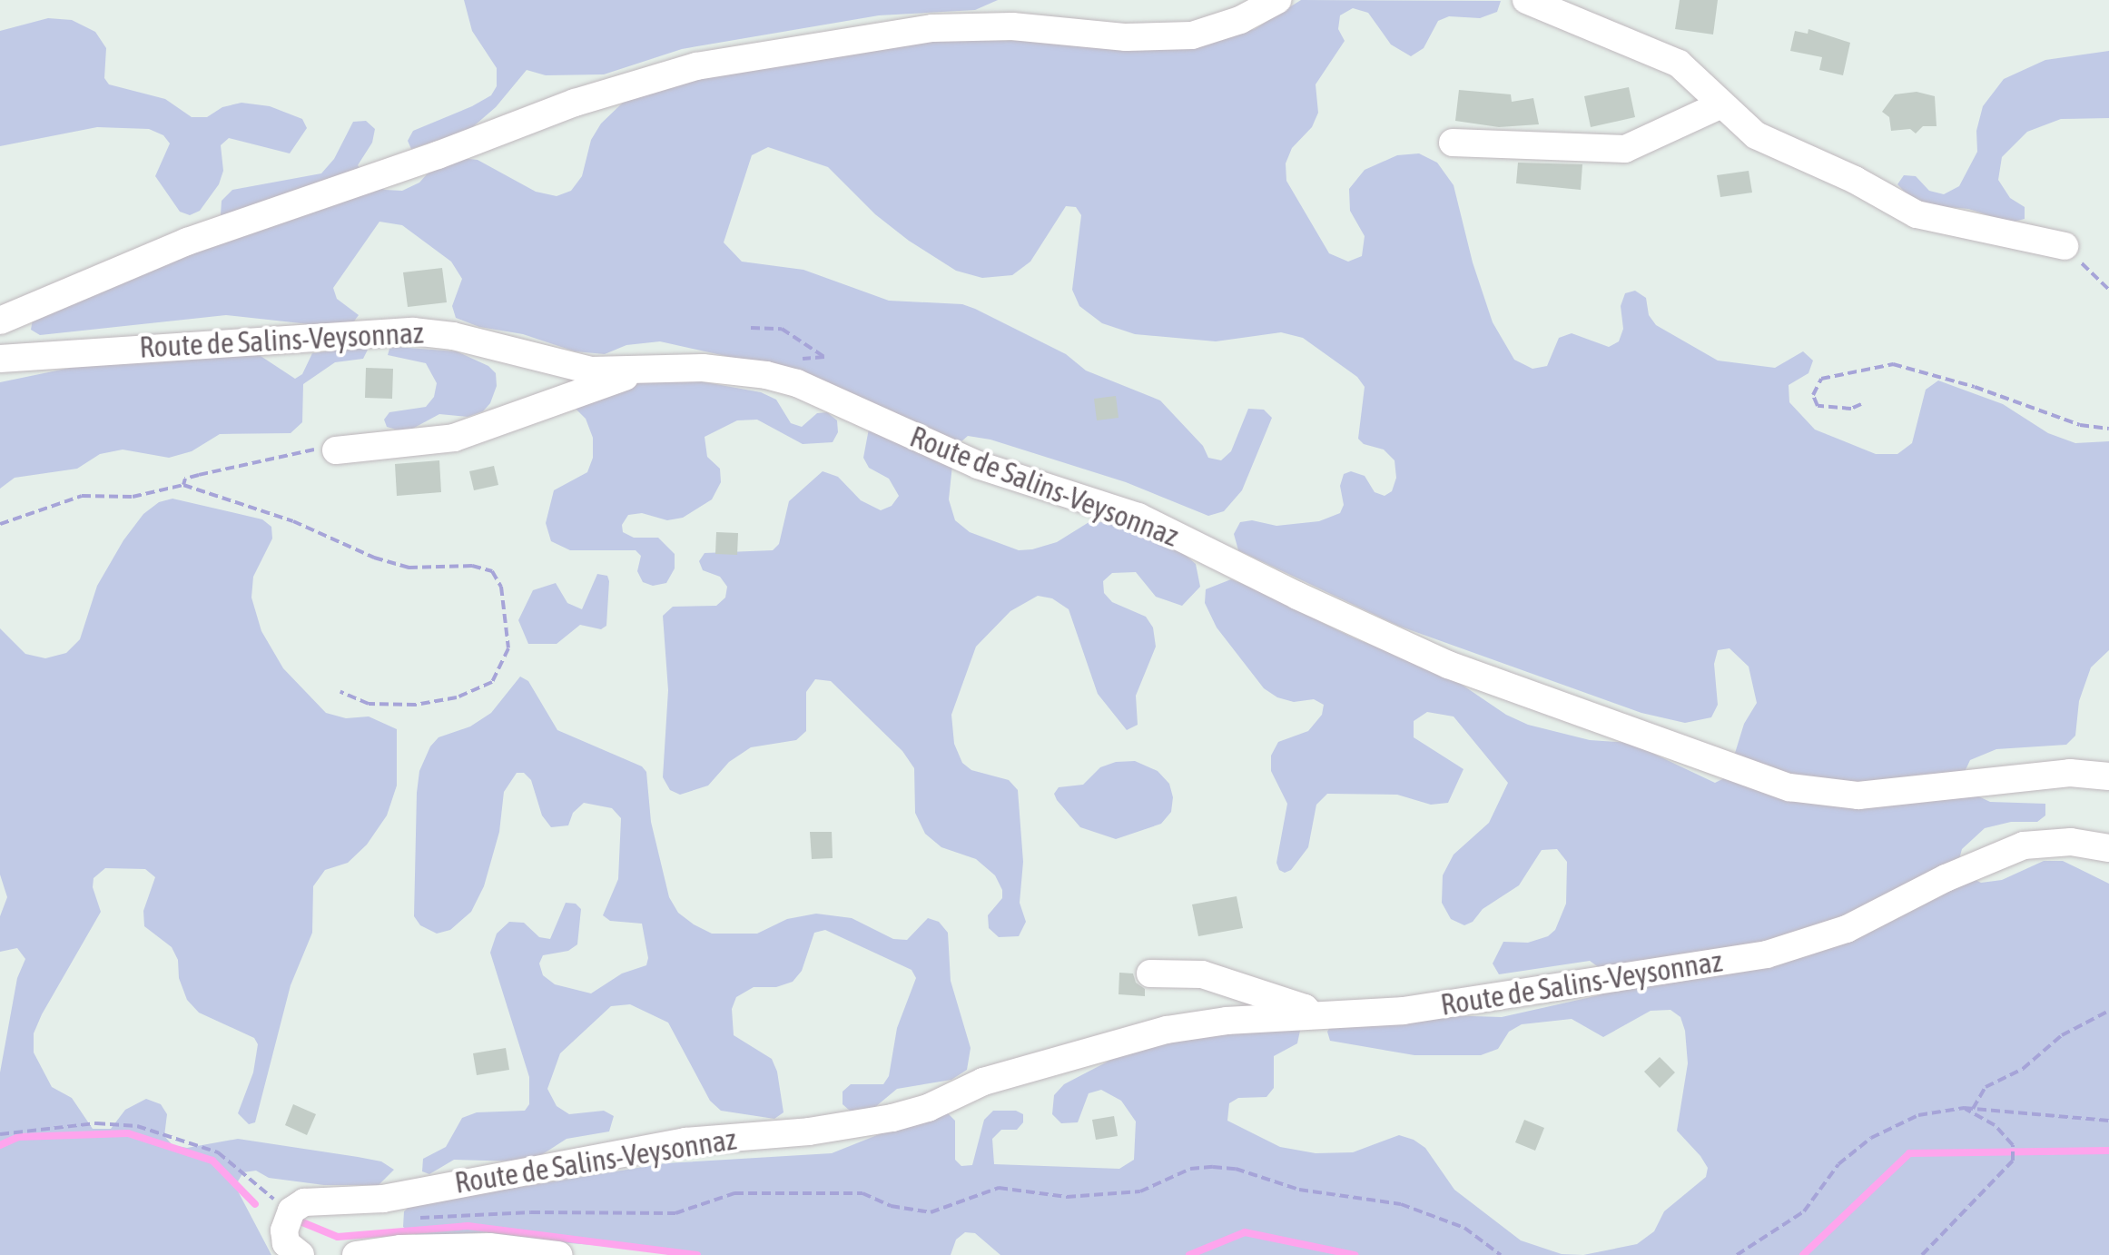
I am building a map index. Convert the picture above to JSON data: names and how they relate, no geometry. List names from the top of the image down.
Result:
{
  "streets": {
    "street": ["Route de Salins-Veysonnaz"]
  }
}
